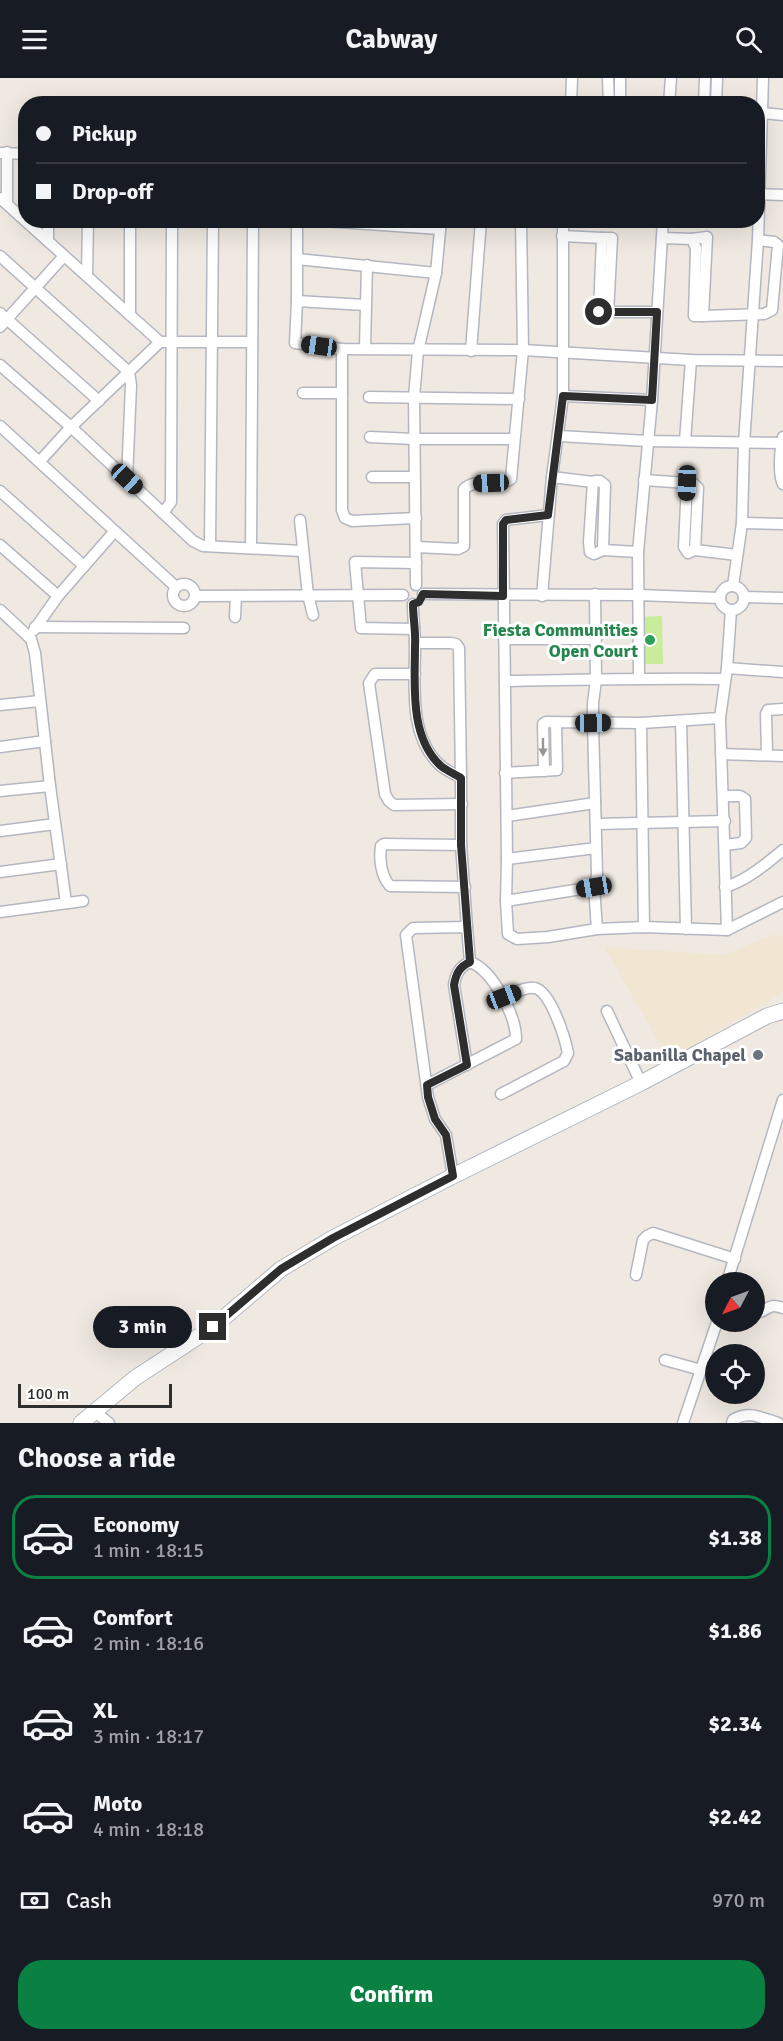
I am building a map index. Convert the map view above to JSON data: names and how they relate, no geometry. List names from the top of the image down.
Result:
{
  "places": ["Fiesta Communities Open Court", "Sabanilla Chapel"],
  "scale_bar": "100 m",
  "north": "bottom left",
  "page": {
    "header": "Cabway",
    "banner": ["Pickup", "Drop-off"],
    "bubble": "3 min",
    "scale": "100 m",
    "heading": "Choose a ride",
    "list": [
      {
        "name": "Economy",
        "note": "1 min · 18:15",
        "value": "$1.38"
      },
      {
        "name": "Comfort",
        "note": "2 min · 18:16",
        "value": "$1.86"
      },
      {
        "name": "XL",
        "note": "3 min · 18:17",
        "value": "$2.34"
      },
      {
        "name": "Moto",
        "note": "4 min · 18:18",
        "value": "$2.42"
      }
    ],
    "pay": ["Cash", "970 m"],
    "buttons": "Confirm"
  }
}
